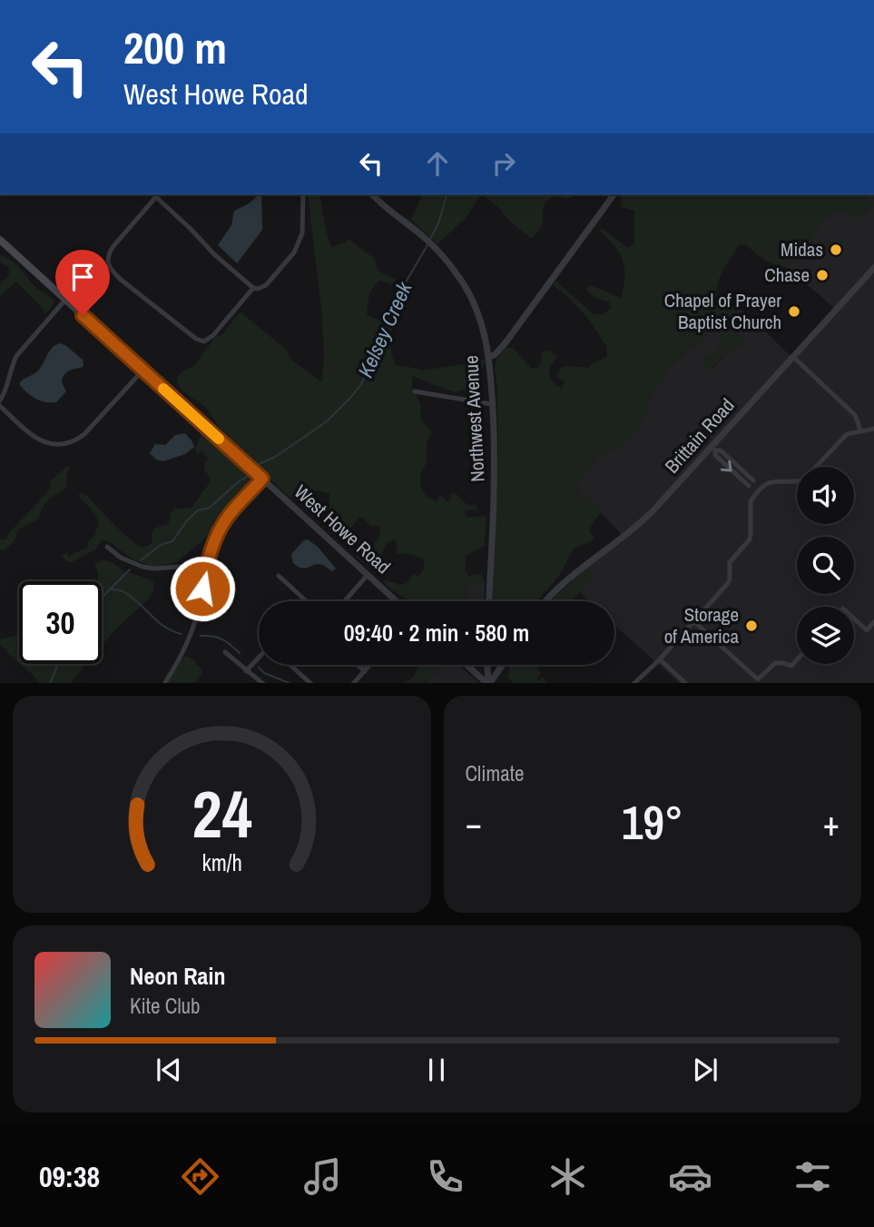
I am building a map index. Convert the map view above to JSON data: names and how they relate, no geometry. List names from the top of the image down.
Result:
{
  "streets": {
    "main road": ["West Howe Road"],
    "street": ["Northwest Avenue", "Brittain Road"]
  },
  "water": ["Kelsey Creek"],
  "places": [
    "Midas",
    "Chase",
    "Chapel of Prayer Baptist Church",
    "Storage of America"
  ],
  "page": {
    "turn": ["200 m", "West Howe Road"],
    "limit": "30",
    "trip": "09:40 · 2 min · 580 m",
    "tile": "Climate",
    "heat": ["−", "19°", "+"],
    "song": ["Neon Rain", "Kite Club"],
    "tabs": "09:38",
    "gauge": ["24", "km/h"]
  }
}
